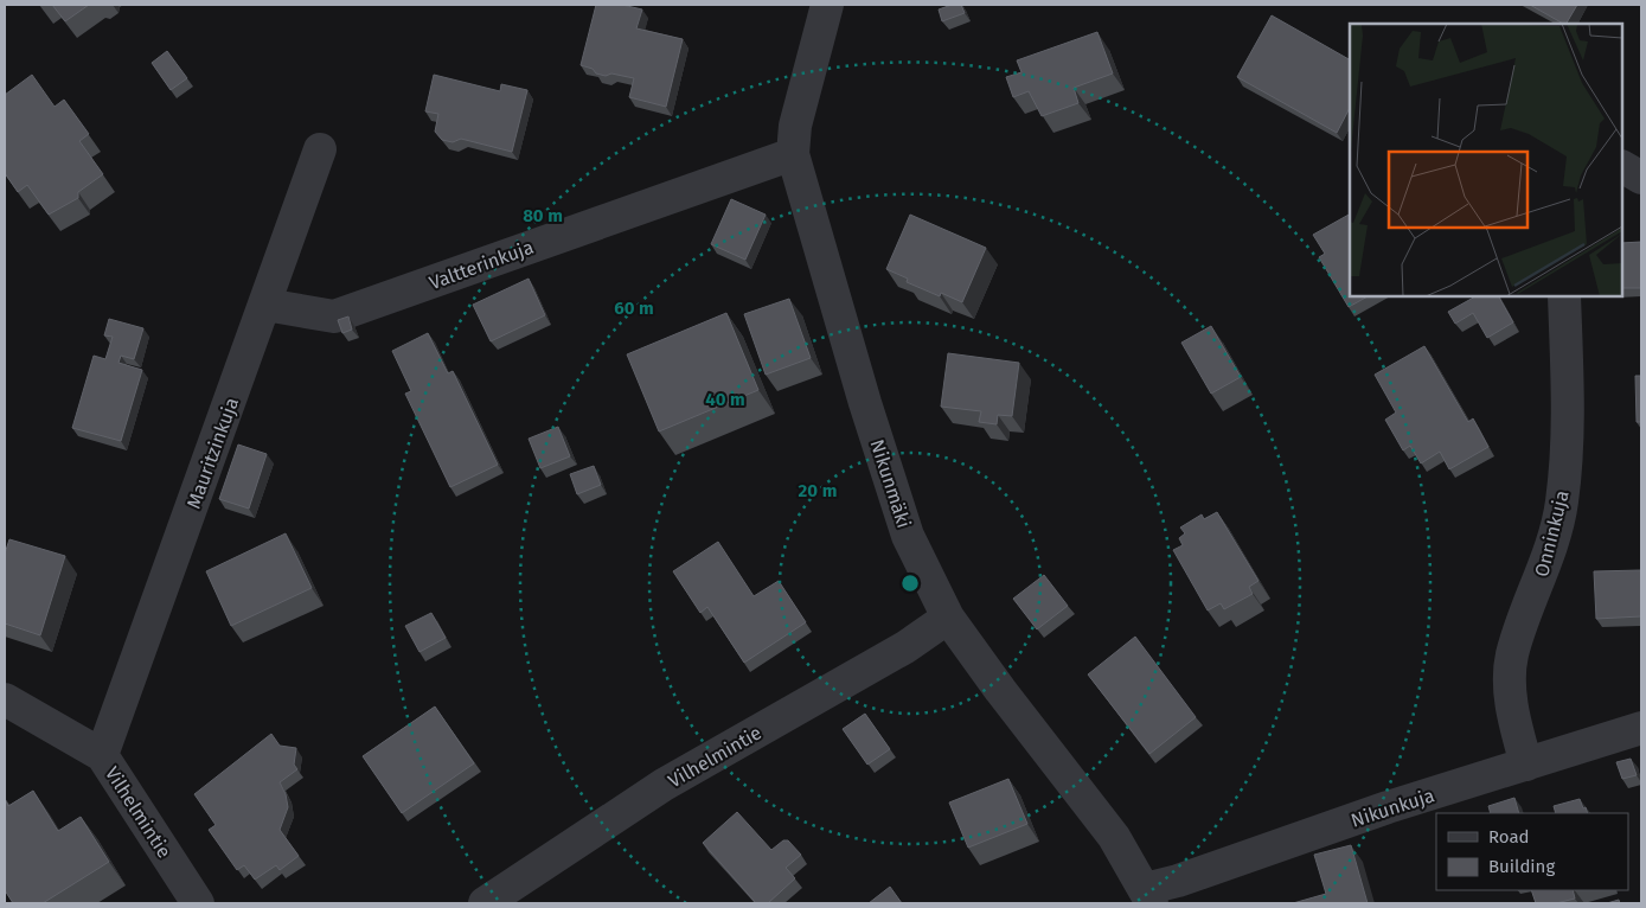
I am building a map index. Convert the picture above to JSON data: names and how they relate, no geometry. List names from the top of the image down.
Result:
{
  "streets": {
    "street": [
      "Valtterinkuja",
      "Mauritzinkuja",
      "Nikunmäki",
      "Onninkuja",
      "Vilhelmintie",
      "Nikunkuja"
    ]
  },
  "crossings": [
    ["Valtterinkuja", "Mauritzinkuja"],
    ["Valtterinkuja", "Nikunmäki"],
    ["Mauritzinkuja", "Vilhelmintie"],
    ["Nikunmäki", "Vilhelmintie"],
    ["Nikunmäki", "Nikunkuja"],
    ["Onninkuja", "Nikunkuja"]
  ],
  "legend": ["Road", "Building"],
  "rings": [
    "80 m",
    "60 m",
    "40 m",
    "20 m"
  ]
}
